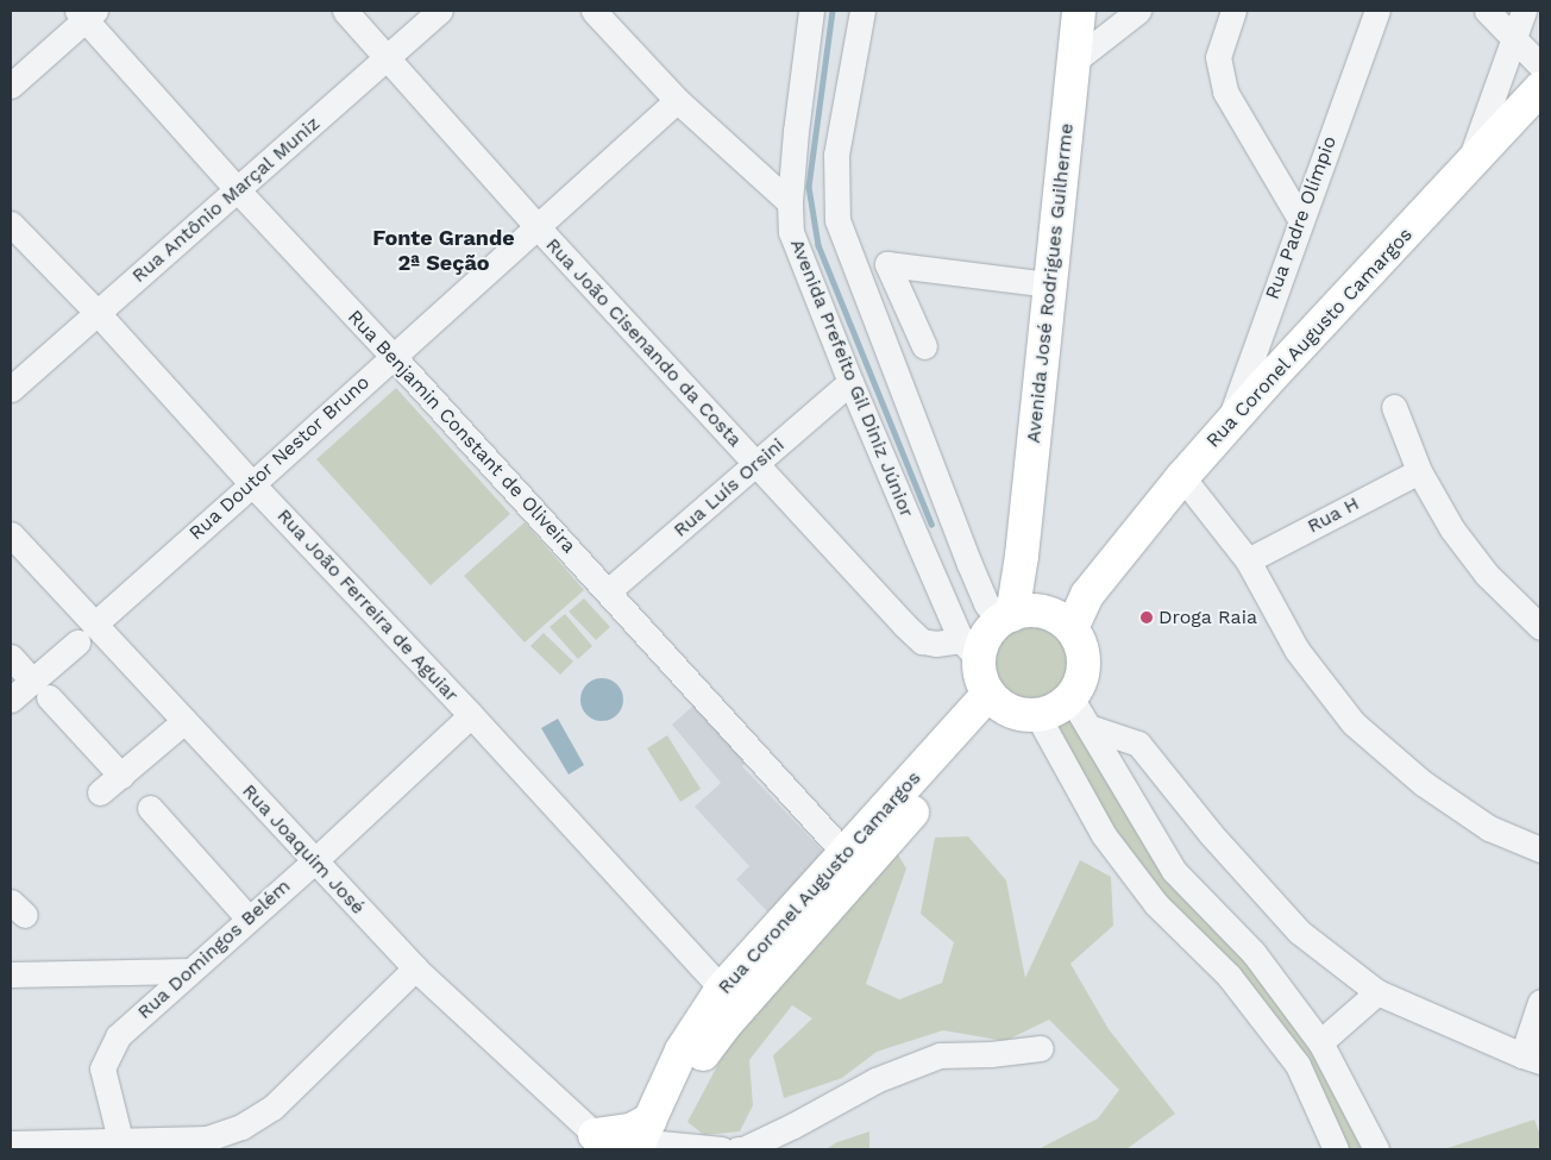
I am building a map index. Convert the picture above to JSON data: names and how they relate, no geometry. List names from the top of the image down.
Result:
{
  "streets": {
    "main road": ["Avenida José Rodrigues Guilherme", "Rua Coronel Augusto Camargos"],
    "street": [
      "Rua Antônio Marçal Muniz",
      "Rua Padre Olímpio",
      "Rua João Cisenando da Costa",
      "Avenida Prefeito Gil Diniz Júnior",
      "Rua Benjamin Constant de Oliveira",
      "Rua Doutor Nestor Bruno",
      "Rua Luís Orsini",
      "Rua H",
      "Rua João Ferreira de Aguiar",
      "Rua Joaquim José",
      "Rua Domingos Belém"
    ]
  },
  "crossings": [
    ["Rua Antônio Marçal Muniz", "Rua João Cisenando da Costa"],
    ["Rua Antônio Marçal Muniz", "Rua Benjamin Constant de Oliveira"],
    ["Rua Antônio Marçal Muniz", "Rua João Ferreira de Aguiar"],
    ["Rua Padre Olímpio", "Rua Coronel Augusto Camargos"],
    ["Avenida José Rodrigues Guilherme", "Rua Coronel Augusto Camargos"],
    ["Avenida José Rodrigues Guilherme", "Rua João Cisenando da Costa"],
    ["Avenida José Rodrigues Guilherme", "Avenida Prefeito Gil Diniz Júnior"],
    ["Rua Coronel Augusto Camargos", "Rua João Cisenando da Costa"],
    ["Rua Coronel Augusto Camargos", "Avenida Prefeito Gil Diniz Júnior"],
    ["Rua Coronel Augusto Camargos", "Rua Benjamin Constant de Oliveira"],
    ["Rua Coronel Augusto Camargos", "Rua João Ferreira de Aguiar"],
    ["Rua João Cisenando da Costa", "Avenida Prefeito Gil Diniz Júnior"],
    ["Rua João Cisenando da Costa", "Rua Doutor Nestor Bruno"],
    ["Rua João Cisenando da Costa", "Rua Luís Orsini"],
    ["Avenida Prefeito Gil Diniz Júnior", "Rua Luís Orsini"],
    ["Rua Benjamin Constant de Oliveira", "Rua Doutor Nestor Bruno"],
    ["Rua Benjamin Constant de Oliveira", "Rua Luís Orsini"],
    ["Rua Doutor Nestor Bruno", "Rua João Ferreira de Aguiar"],
    ["Rua Doutor Nestor Bruno", "Rua Joaquim José"],
    ["Rua João Ferreira de Aguiar", "Rua Domingos Belém"],
    ["Rua Joaquim José", "Rua Domingos Belém"]
  ],
  "districts": ["Fonte Grande 2ª Seção"],
  "places": ["Droga Raia"]
}
